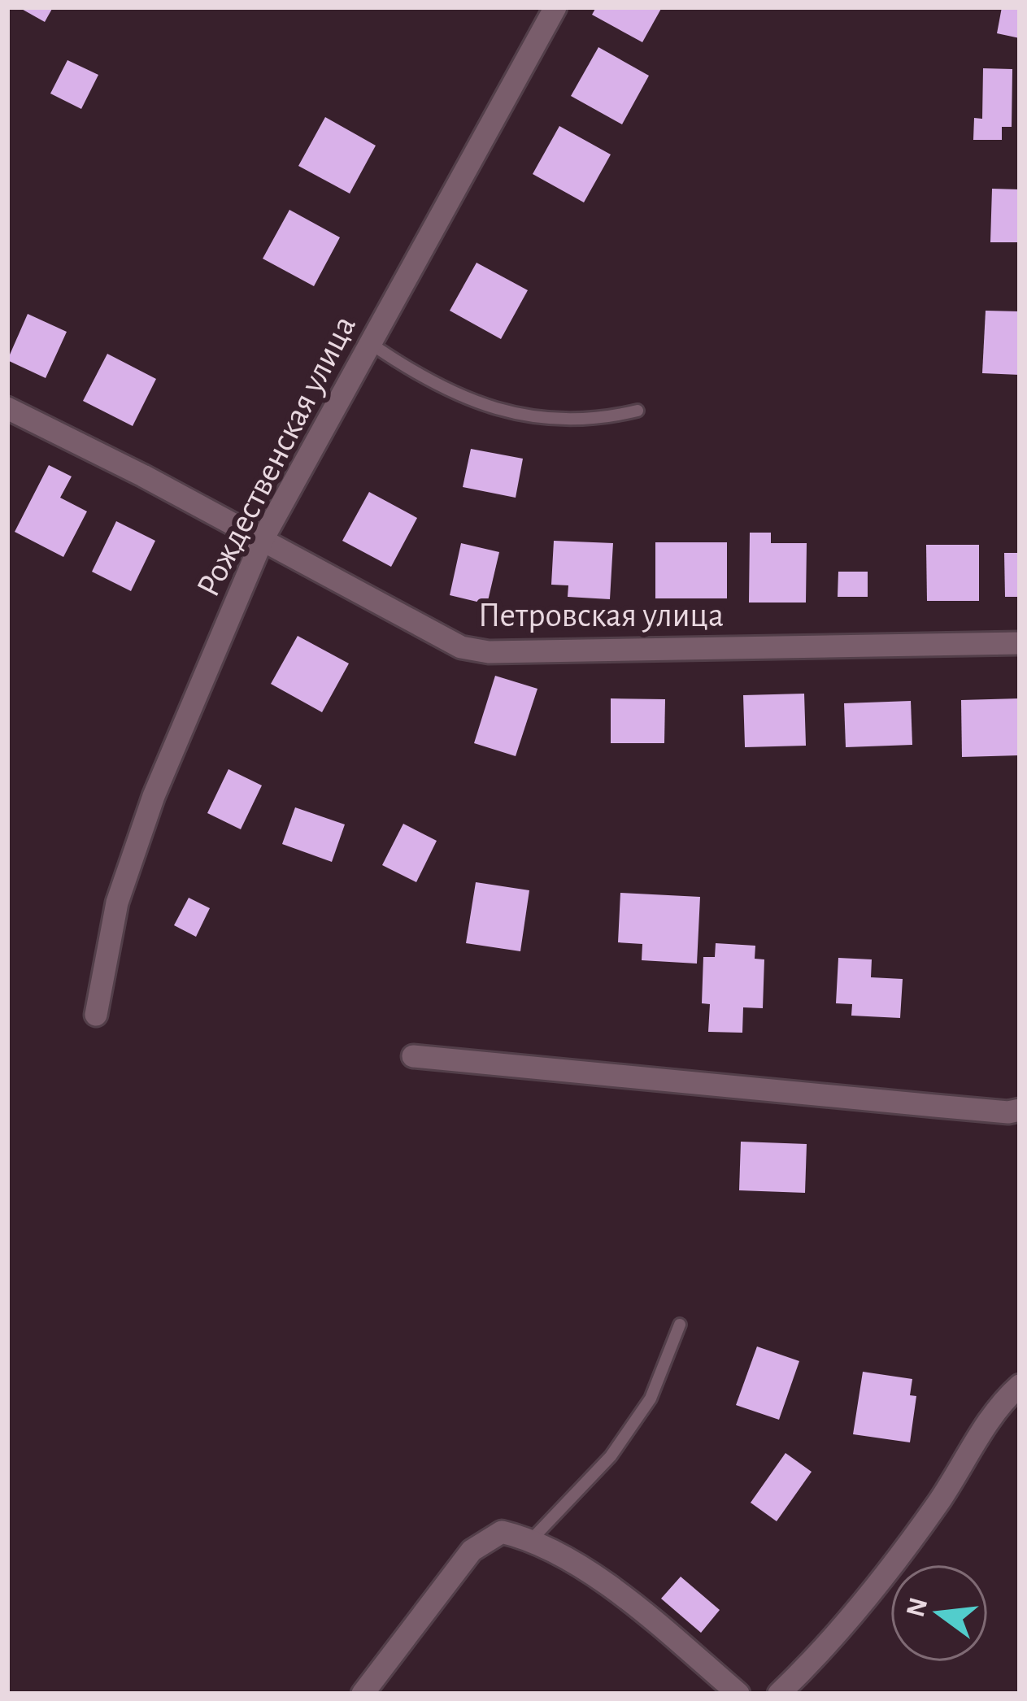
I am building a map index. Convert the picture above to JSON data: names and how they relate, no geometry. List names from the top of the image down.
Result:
{
  "streets": {
    "street": ["Рождественская улица", "Петровская улица"]
  },
  "crossings": [
    ["Рождественская улица", "Петровская улица"]
  ],
  "north": "left"
}
